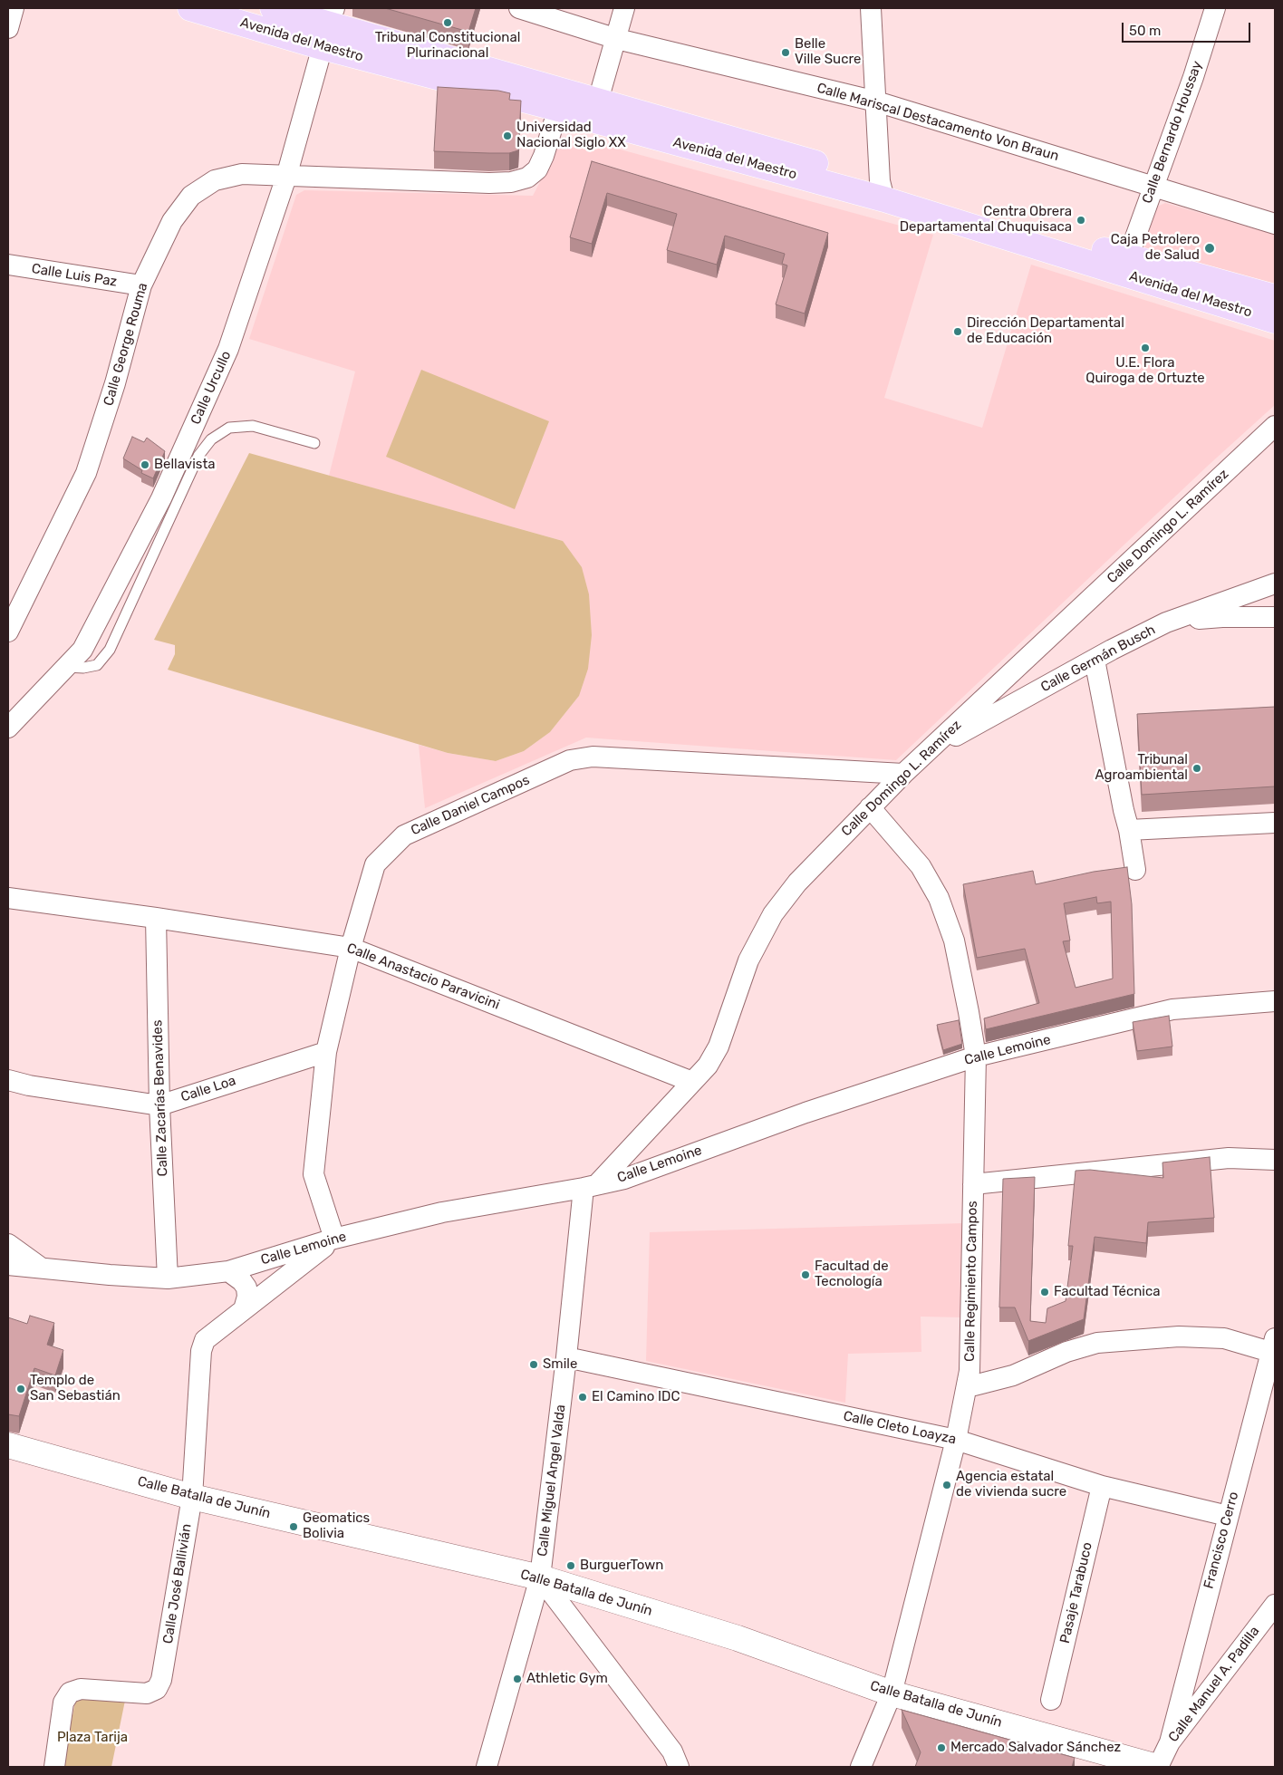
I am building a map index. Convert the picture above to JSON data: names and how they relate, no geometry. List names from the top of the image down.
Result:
{
  "streets": {
    "main road": ["Avenida del Maestro", "Calle Batalla de Junín"],
    "street": [
      "Calle Mariscal Destacamento Von Braun",
      "Calle Bernardo Houssay",
      "Calle Luis Paz",
      "Calle George Rouma",
      "Calle Urcullo",
      "Calle Domingo L. Ramírez",
      "Calle Germán Busch",
      "Calle Daniel Campos",
      "Calle Anastacio Paravicini",
      "Calle Lemoine",
      "Calle Loa",
      "Calle Zacarías Benavides",
      "Calle Regimiento Campos",
      "Calle Cleto Loayza",
      "Calle Miguel Angel Valda",
      "Francisco Cerro",
      "Calle José Ballivián",
      "Pasaje Tarabuco",
      "Calle Manuel A. Padilla"
    ]
  },
  "crossings": [
    ["Avenida del Maestro", "Calle Bernardo Houssay"],
    ["Avenida del Maestro", "Calle George Rouma"],
    ["Avenida del Maestro", "Calle Urcullo"],
    ["Calle Mariscal Destacamento Von Braun", "Calle Bernardo Houssay"],
    ["Calle Luis Paz", "Calle George Rouma"],
    ["Calle George Rouma", "Calle Urcullo"],
    ["Calle Domingo L. Ramírez", "Calle Germán Busch"],
    ["Calle Domingo L. Ramírez", "Calle Daniel Campos"],
    ["Calle Domingo L. Ramírez", "Calle Anastacio Paravicini"],
    ["Calle Domingo L. Ramírez", "Calle Lemoine"],
    ["Calle Domingo L. Ramírez", "Calle Regimiento Campos"],
    ["Calle Domingo L. Ramírez", "Calle Miguel Angel Valda"],
    ["Calle Daniel Campos", "Calle Anastacio Paravicini"],
    ["Calle Daniel Campos", "Calle Lemoine"],
    ["Calle Daniel Campos", "Calle Loa"],
    ["Calle Daniel Campos", "Calle José Ballivián"],
    ["Calle Anastacio Paravicini", "Calle Zacarías Benavides"],
    ["Calle Lemoine", "Calle Zacarías Benavides"],
    ["Calle Lemoine", "Calle Regimiento Campos"],
    ["Calle Lemoine", "Calle Miguel Angel Valda"],
    ["Calle Lemoine", "Calle José Ballivián"],
    ["Calle Loa", "Calle Zacarías Benavides"],
    ["Calle Regimiento Campos", "Calle Cleto Loayza"],
    ["Calle Regimiento Campos", "Calle Batalla de Junín"],
    ["Calle Cleto Loayza", "Calle Miguel Angel Valda"],
    ["Calle Cleto Loayza", "Francisco Cerro"],
    ["Calle Cleto Loayza", "Pasaje Tarabuco"],
    ["Calle Miguel Angel Valda", "Calle Batalla de Junín"],
    ["Calle Batalla de Junín", "Calle José Ballivián"],
    ["Calle Batalla de Junín", "Calle Manuel A. Padilla"],
    ["Francisco Cerro", "Calle Manuel A. Padilla"]
  ],
  "parks": ["Plaza Tarija"],
  "places": [
    "Tribunal Constitucional Plurinacional",
    "Belle Ville Sucre",
    "Universidad Nacional Siglo XX",
    "Centra Obrera Departamental Chuquisaca",
    "Caja Petrolero de Salud",
    "Dirección Departamental de Educación",
    "U.E. Flora Quiroga de Ortuzte",
    "Bellavista",
    "Tribunal Agroambiental",
    "Facultad de Tecnología",
    "Facultad Técnica",
    "Smile",
    "Templo de San Sebastián",
    "El Camino IDC",
    "Agencia estatal de vivienda sucre",
    "Geomatics Bolivia",
    "BurguerTown",
    "Athletic Gym",
    "Mercado Salvador Sánchez"
  ],
  "scale_bar": "50 m"
}
